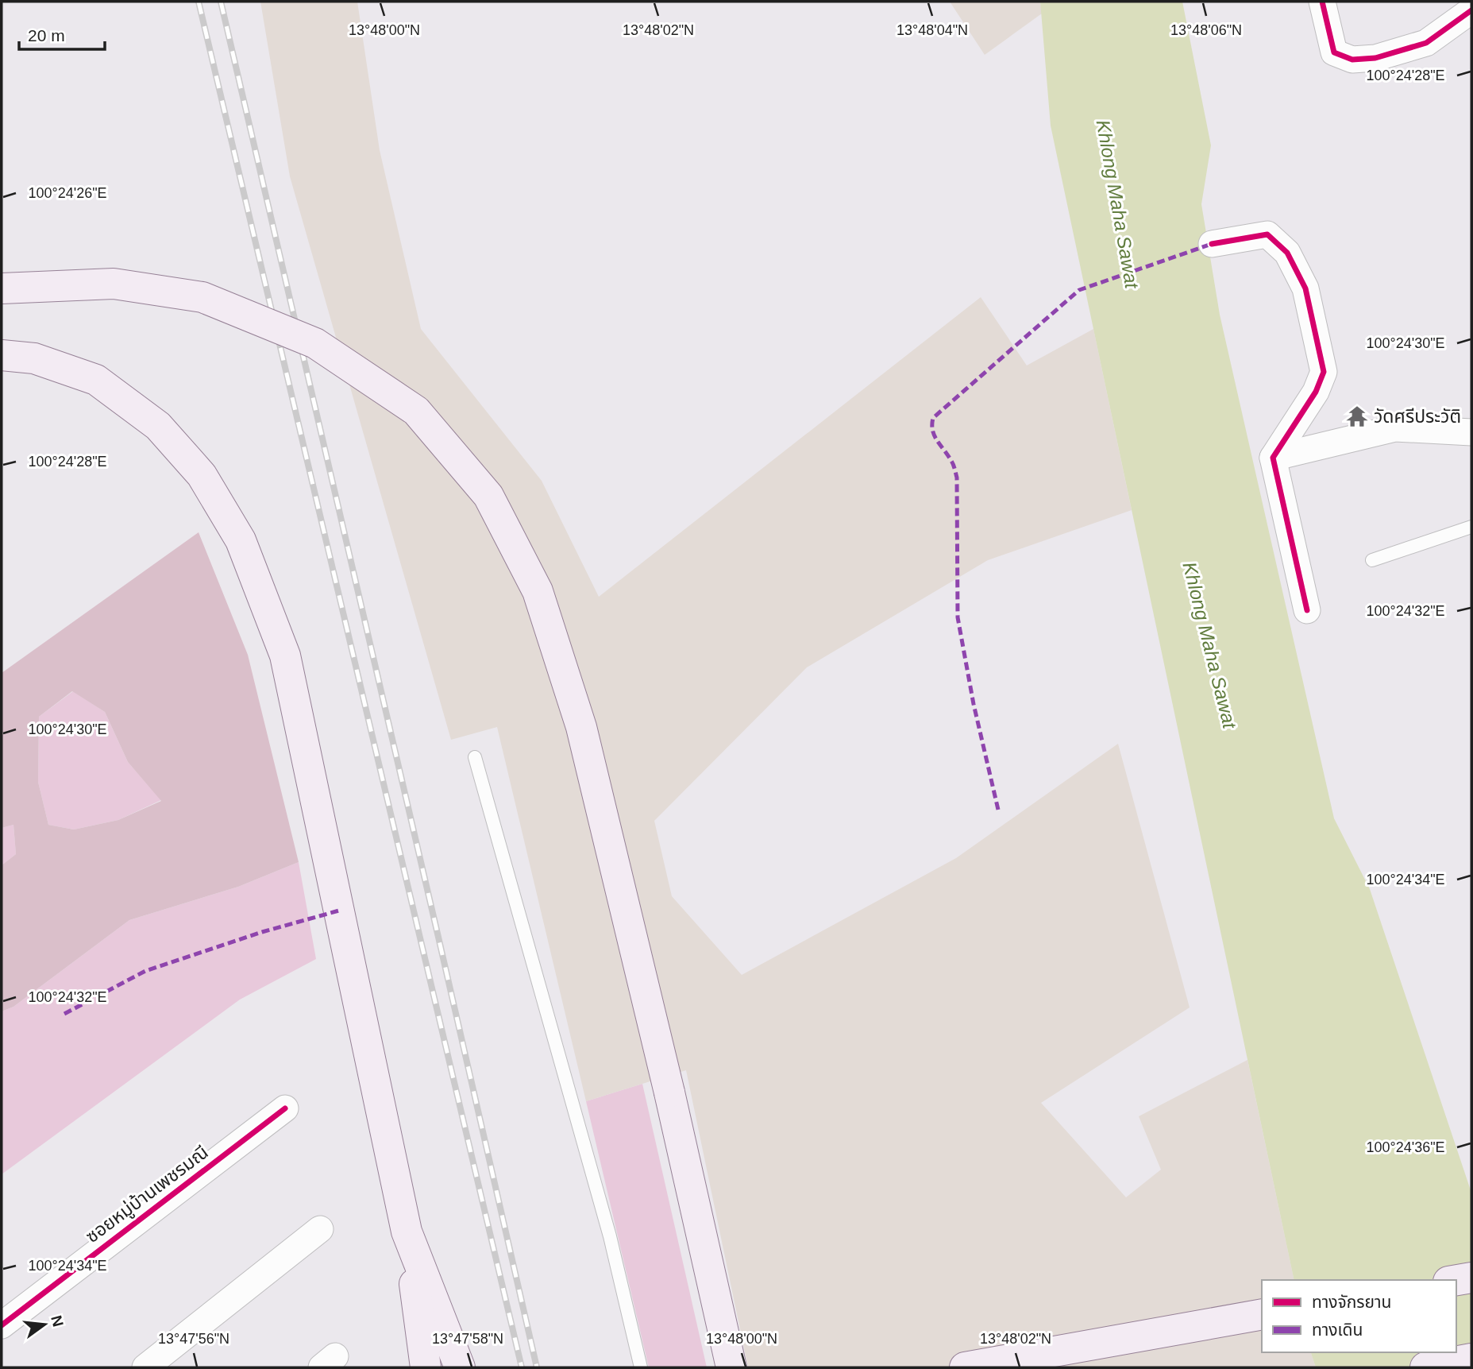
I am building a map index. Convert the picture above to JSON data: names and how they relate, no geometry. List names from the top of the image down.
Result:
{
  "streets": {
    "street": ["ซอยหมู่บ้านเพชรมณี"]
  },
  "water": ["Khlong Maha Sawat"],
  "places": {
    "temple": ["วัดศรีประวัติ"]
  },
  "legend": ["ทางจักรยาน", "ทางเดิน"],
  "scale_bar": "20 m",
  "north": "right",
  "coordinates": [
    "13°48'00\"N",
    "13°48'02\"N",
    "13°48'04\"N",
    "13°48'06\"N",
    "100°24'28\"E",
    "100°24'26\"E",
    "100°24'30\"E",
    "100°24'32\"E",
    "100°24'34\"E",
    "100°24'36\"E",
    "13°47'56\"N",
    "13°47'58\"N"
  ]
}
